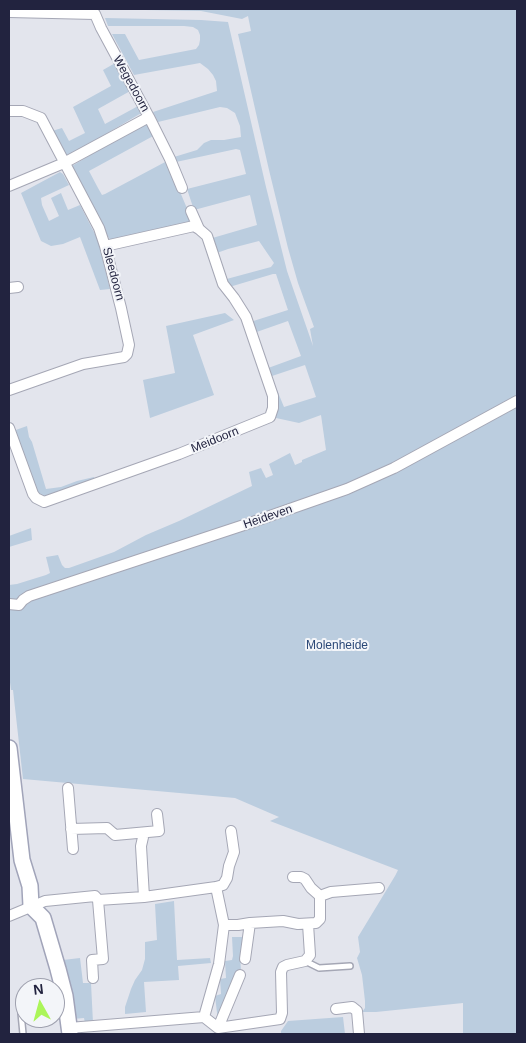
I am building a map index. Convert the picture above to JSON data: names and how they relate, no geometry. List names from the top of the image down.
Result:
{
  "streets": {
    "street": [
      "Wegedoorn",
      "Sleedoorn",
      "Meidoorn",
      "Heideven"
    ]
  },
  "crossings": [
    ["Wegedoorn", "Sleedoorn"]
  ],
  "parks": ["Molenheide"],
  "north": "top"
}
